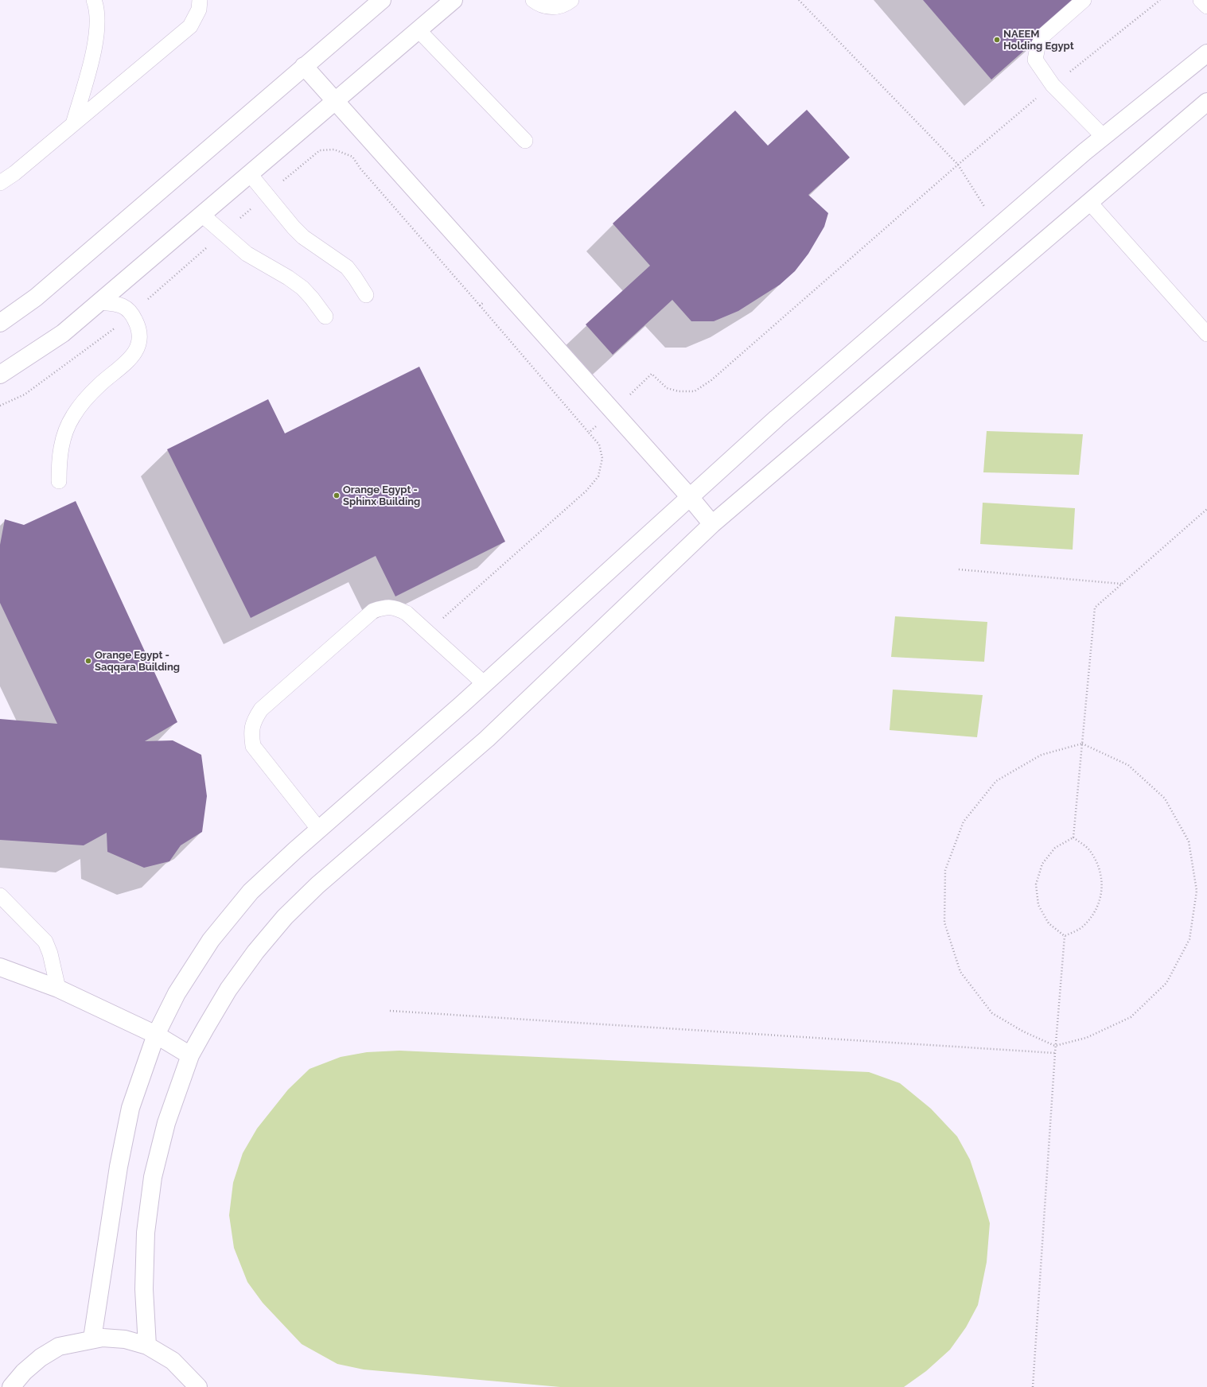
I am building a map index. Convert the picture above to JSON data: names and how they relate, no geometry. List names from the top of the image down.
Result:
{
  "places": ["NAEEM Holding Egypt", "Orange Egypt - Sphinx Building", "Orange Egypt - Saqqara Building"]
}
